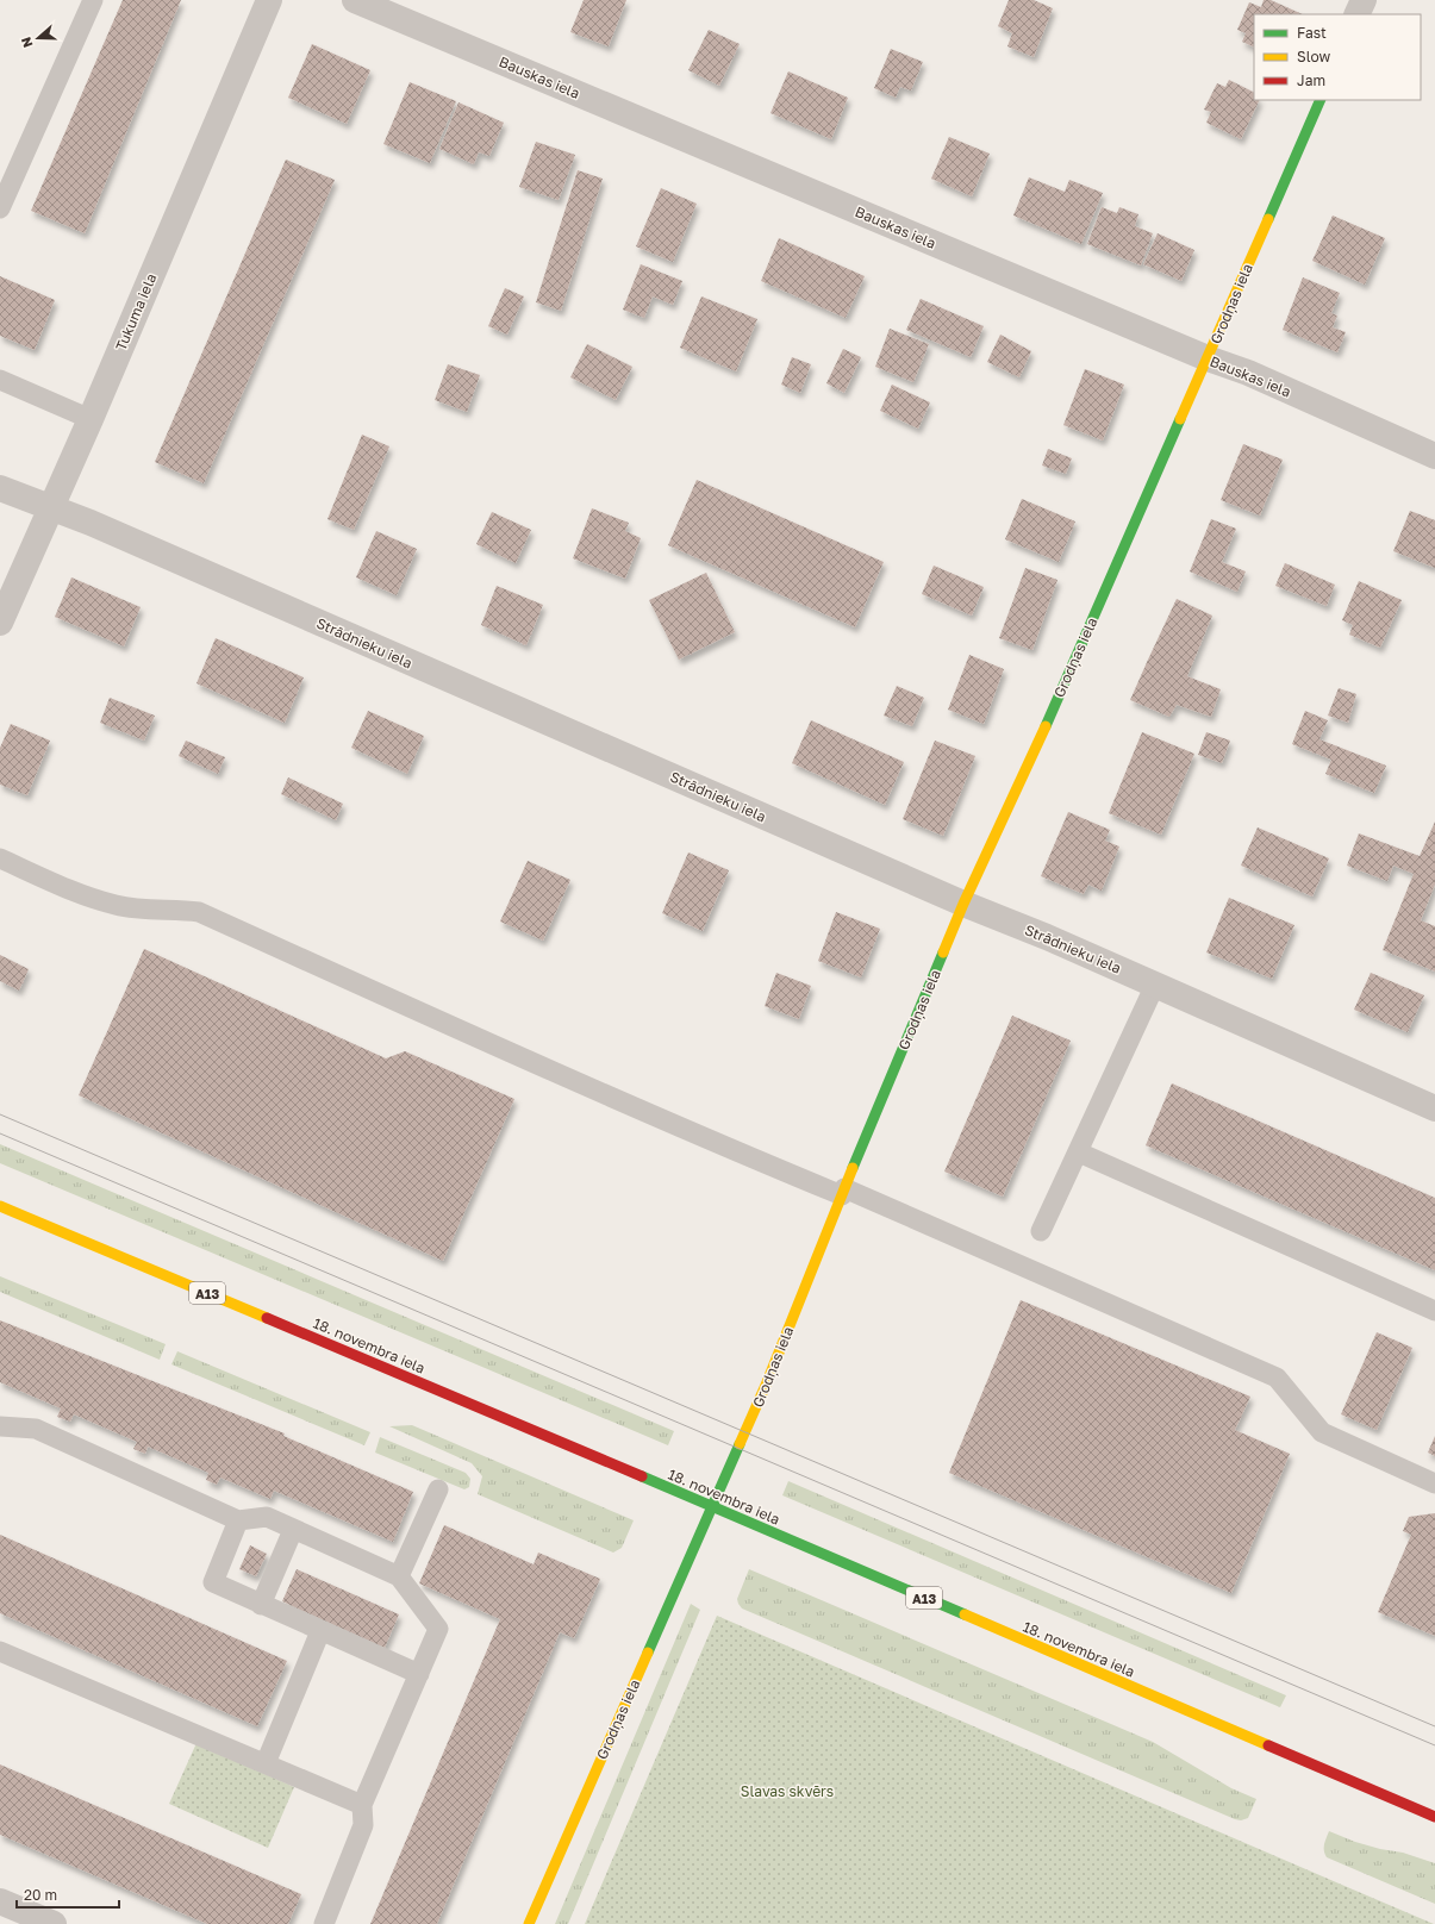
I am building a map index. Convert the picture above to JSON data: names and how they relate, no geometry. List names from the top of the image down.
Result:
{
  "streets": {
    "street": [
      "Bauskas iela",
      "Grodņas iela",
      "Tukuma iela",
      "Strādnieku iela",
      "A13",
      "18. novembra iela"
    ]
  },
  "crossings": [
    ["Bauskas iela", "Grodņas iela"],
    ["Grodņas iela", "Strādnieku iela"],
    ["Grodņas iela", "18. novembra iela"],
    ["Tukuma iela", "Strādnieku iela"]
  ],
  "parks": ["Slavas skvērs"],
  "legend": ["Fast", "Slow", "Jam"],
  "scale_bar": "20 m",
  "north": "left"
}
